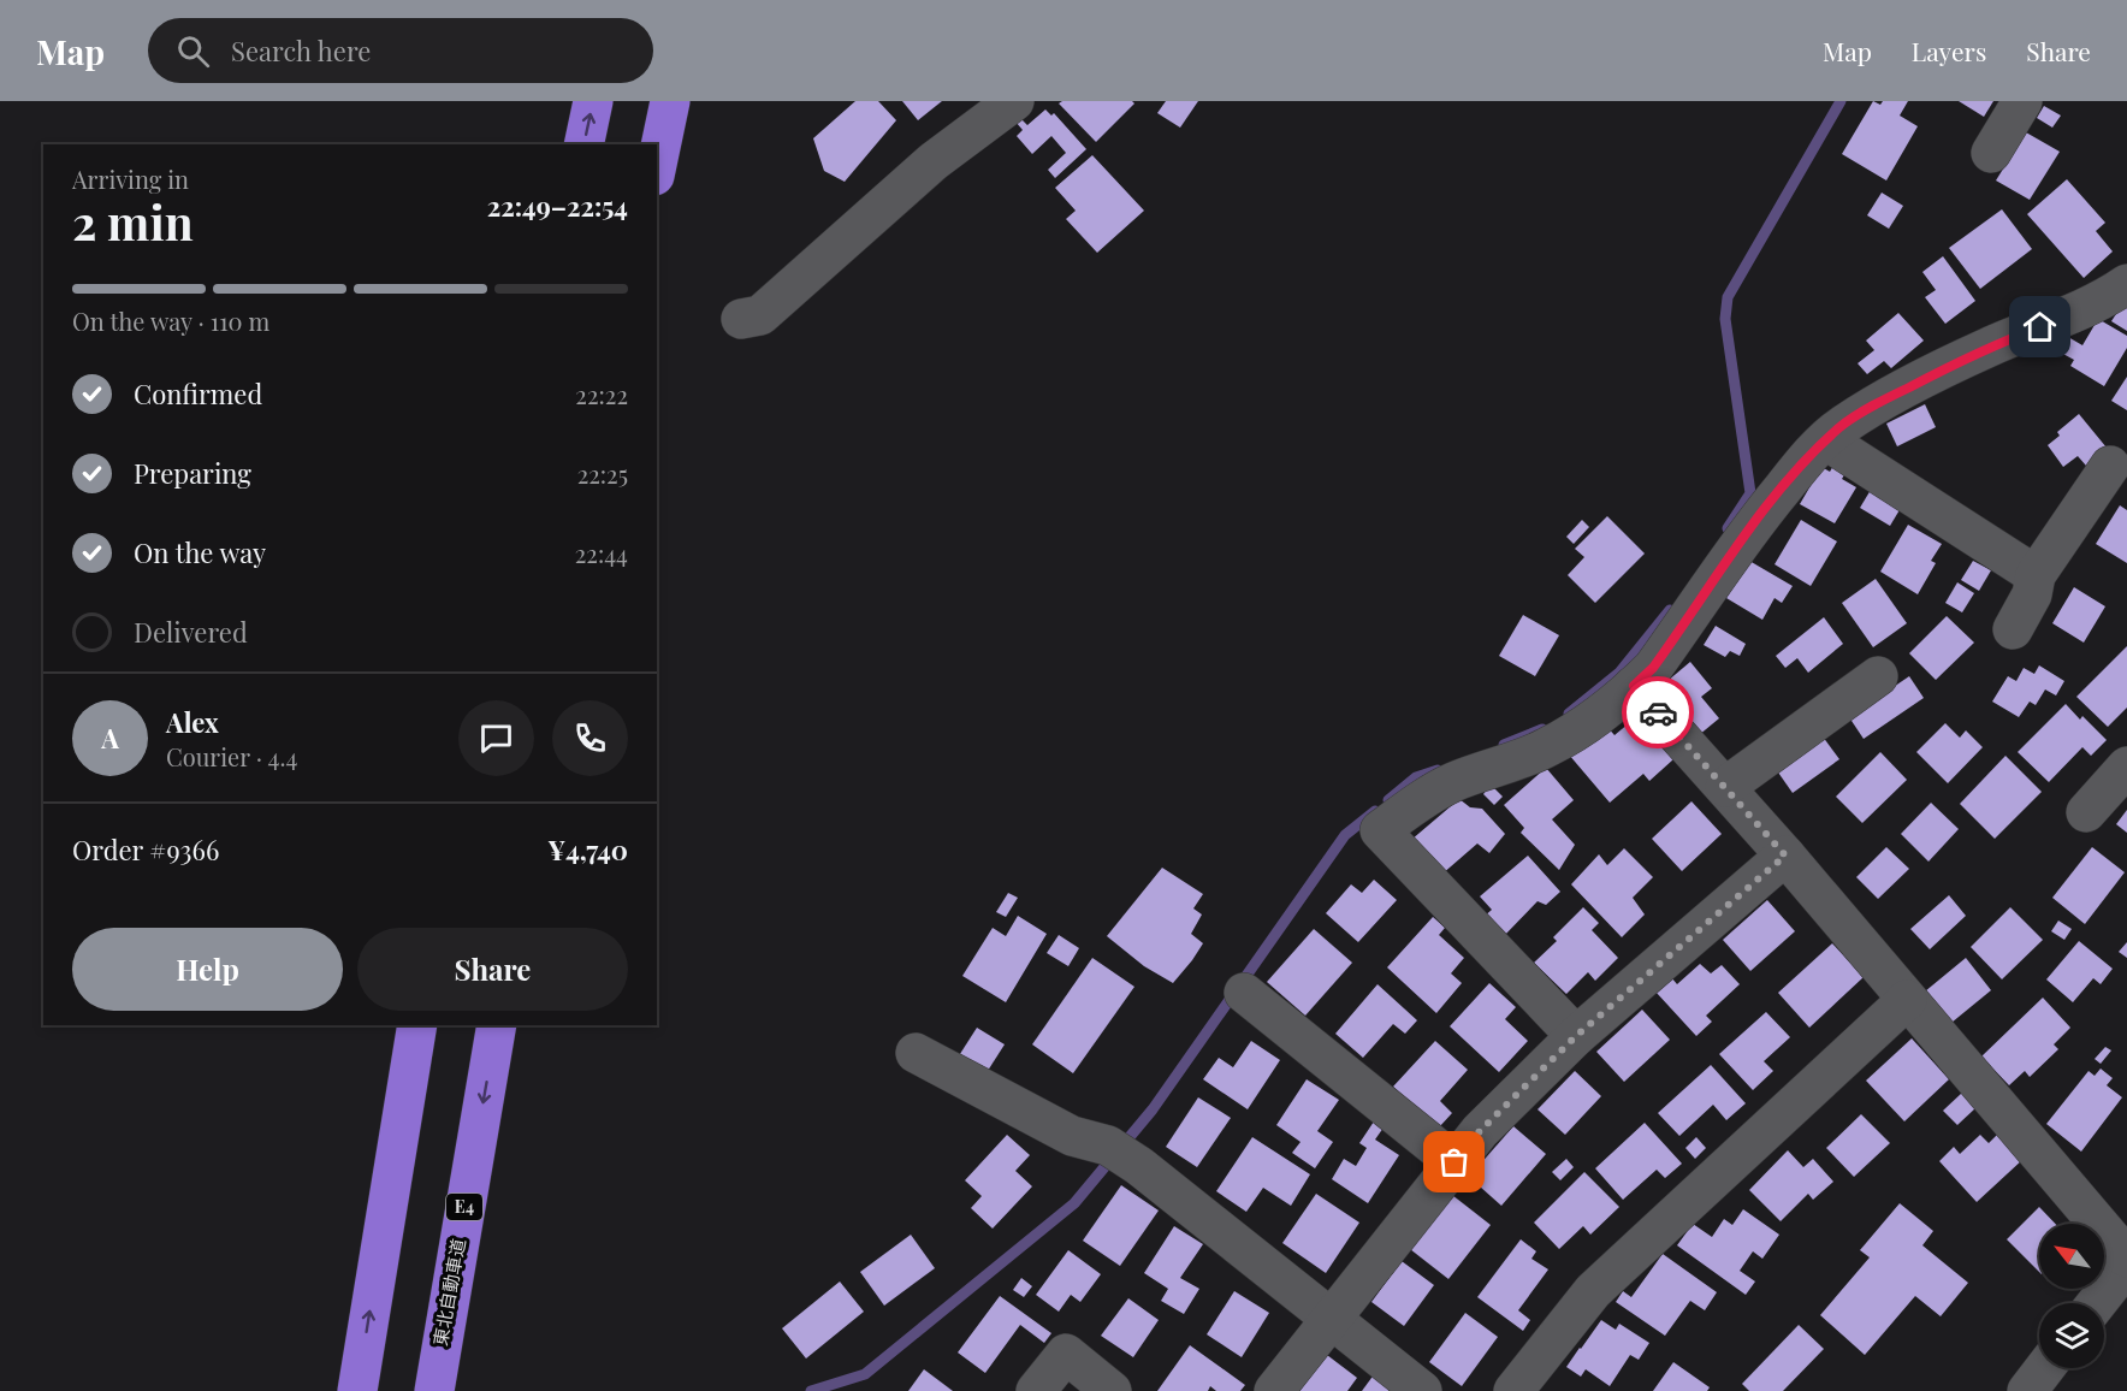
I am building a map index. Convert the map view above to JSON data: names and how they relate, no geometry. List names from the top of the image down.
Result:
{
  "streets": {
    "highway": ["E4", "東北自動車道"]
  },
  "north": "top left",
  "page": {
    "header": "Map",
    "search": "Search here",
    "nav": ["Map", "Layers", "Share"],
    "heading": ["2 min", "Arriving in", "22:49–22:54"],
    "panel": [
      "Alex",
      "Courier · 4.4",
      "Order #9366",
      "¥4,740"
    ],
    "bar": "On the way · 110 m",
    "list": [
      ["Confirmed", "22:22"],
      ["Preparing", "22:25"],
      ["On the way", "22:44"],
      "Delivered"
    ],
    "round": "A",
    "buttons": ["Help", "Share"]
  }
}
